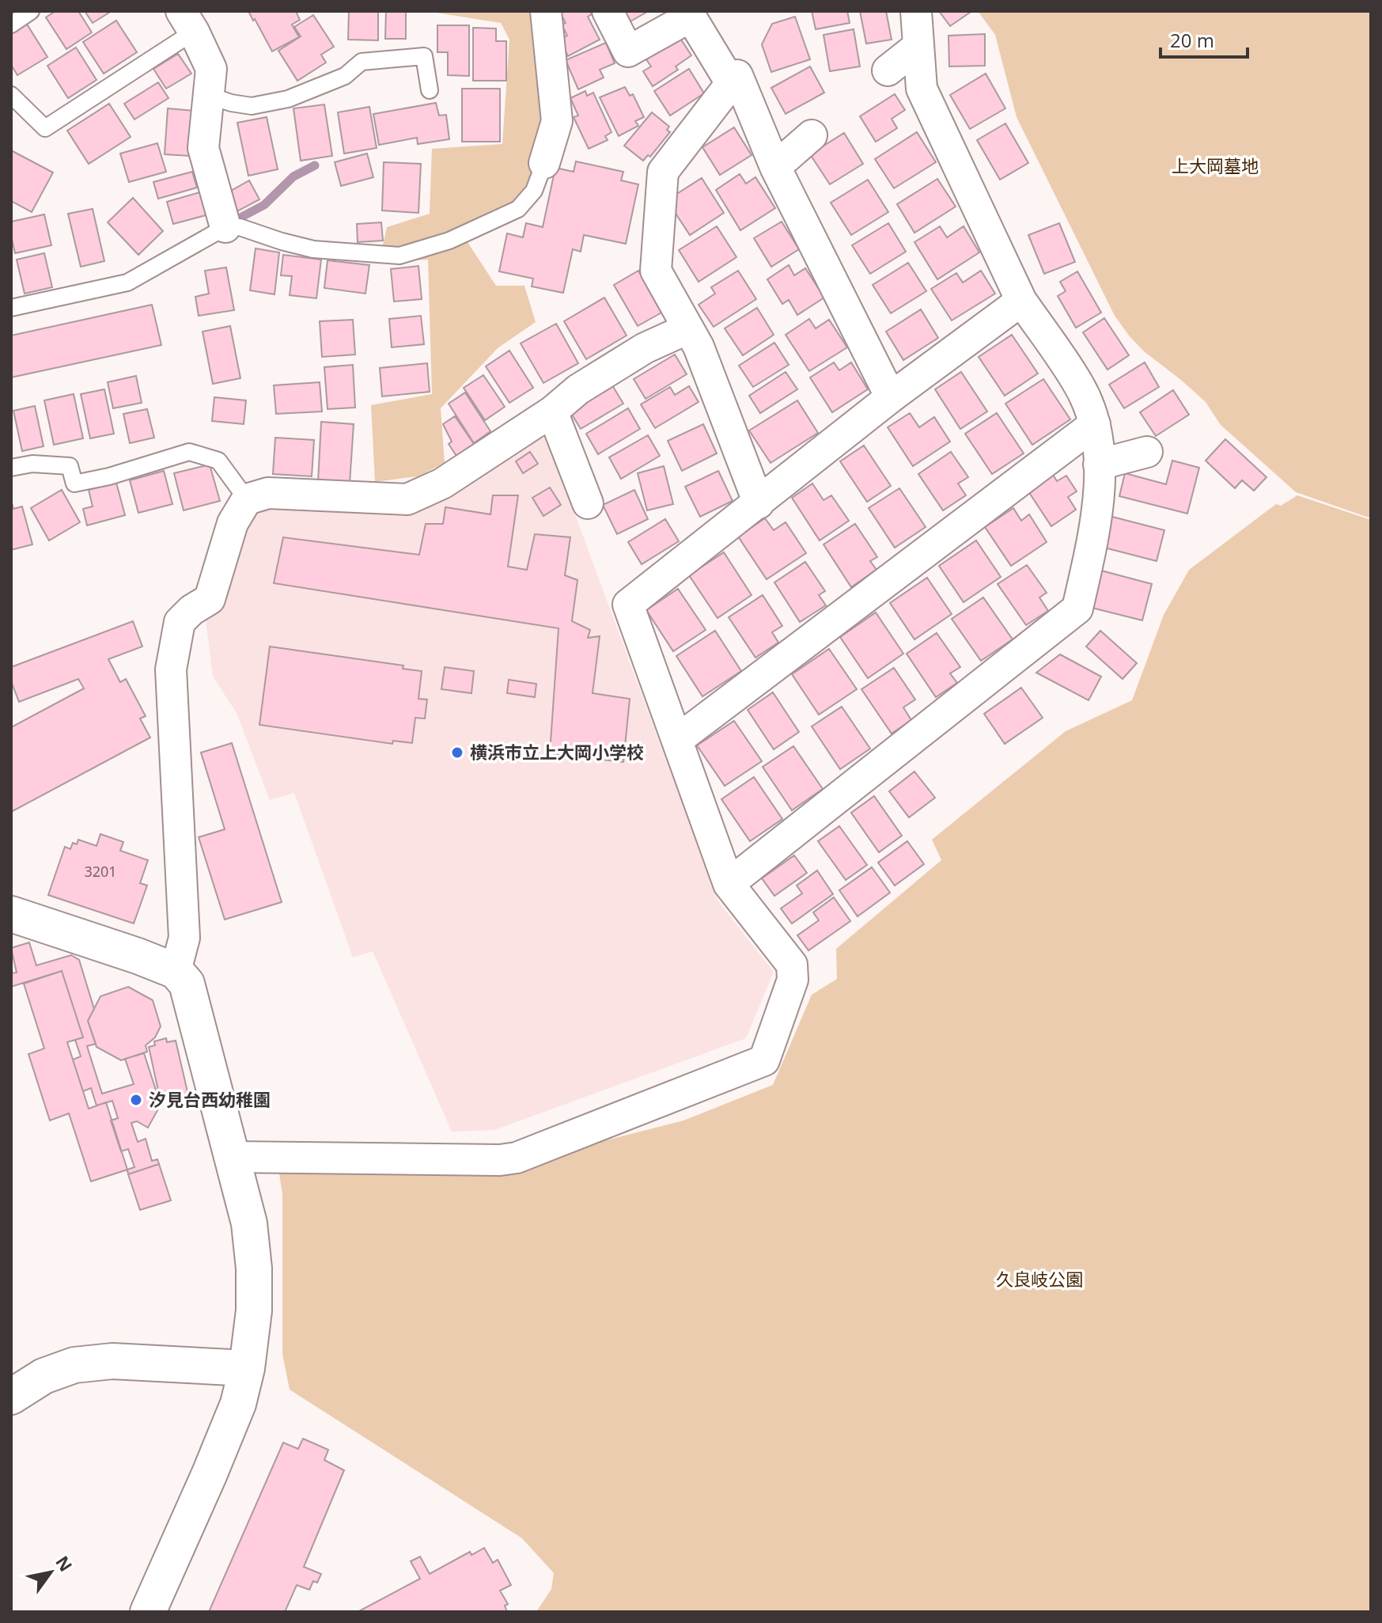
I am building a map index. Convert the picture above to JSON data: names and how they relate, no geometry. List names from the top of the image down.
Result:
{
  "parks": ["上大岡墓地", "久良岐公園"],
  "places": ["横浜市立上大岡小学校", "汐見台西幼稚園"],
  "house_numbers": ["3201"],
  "scale_bar": "20 m",
  "north": "top right"
}
